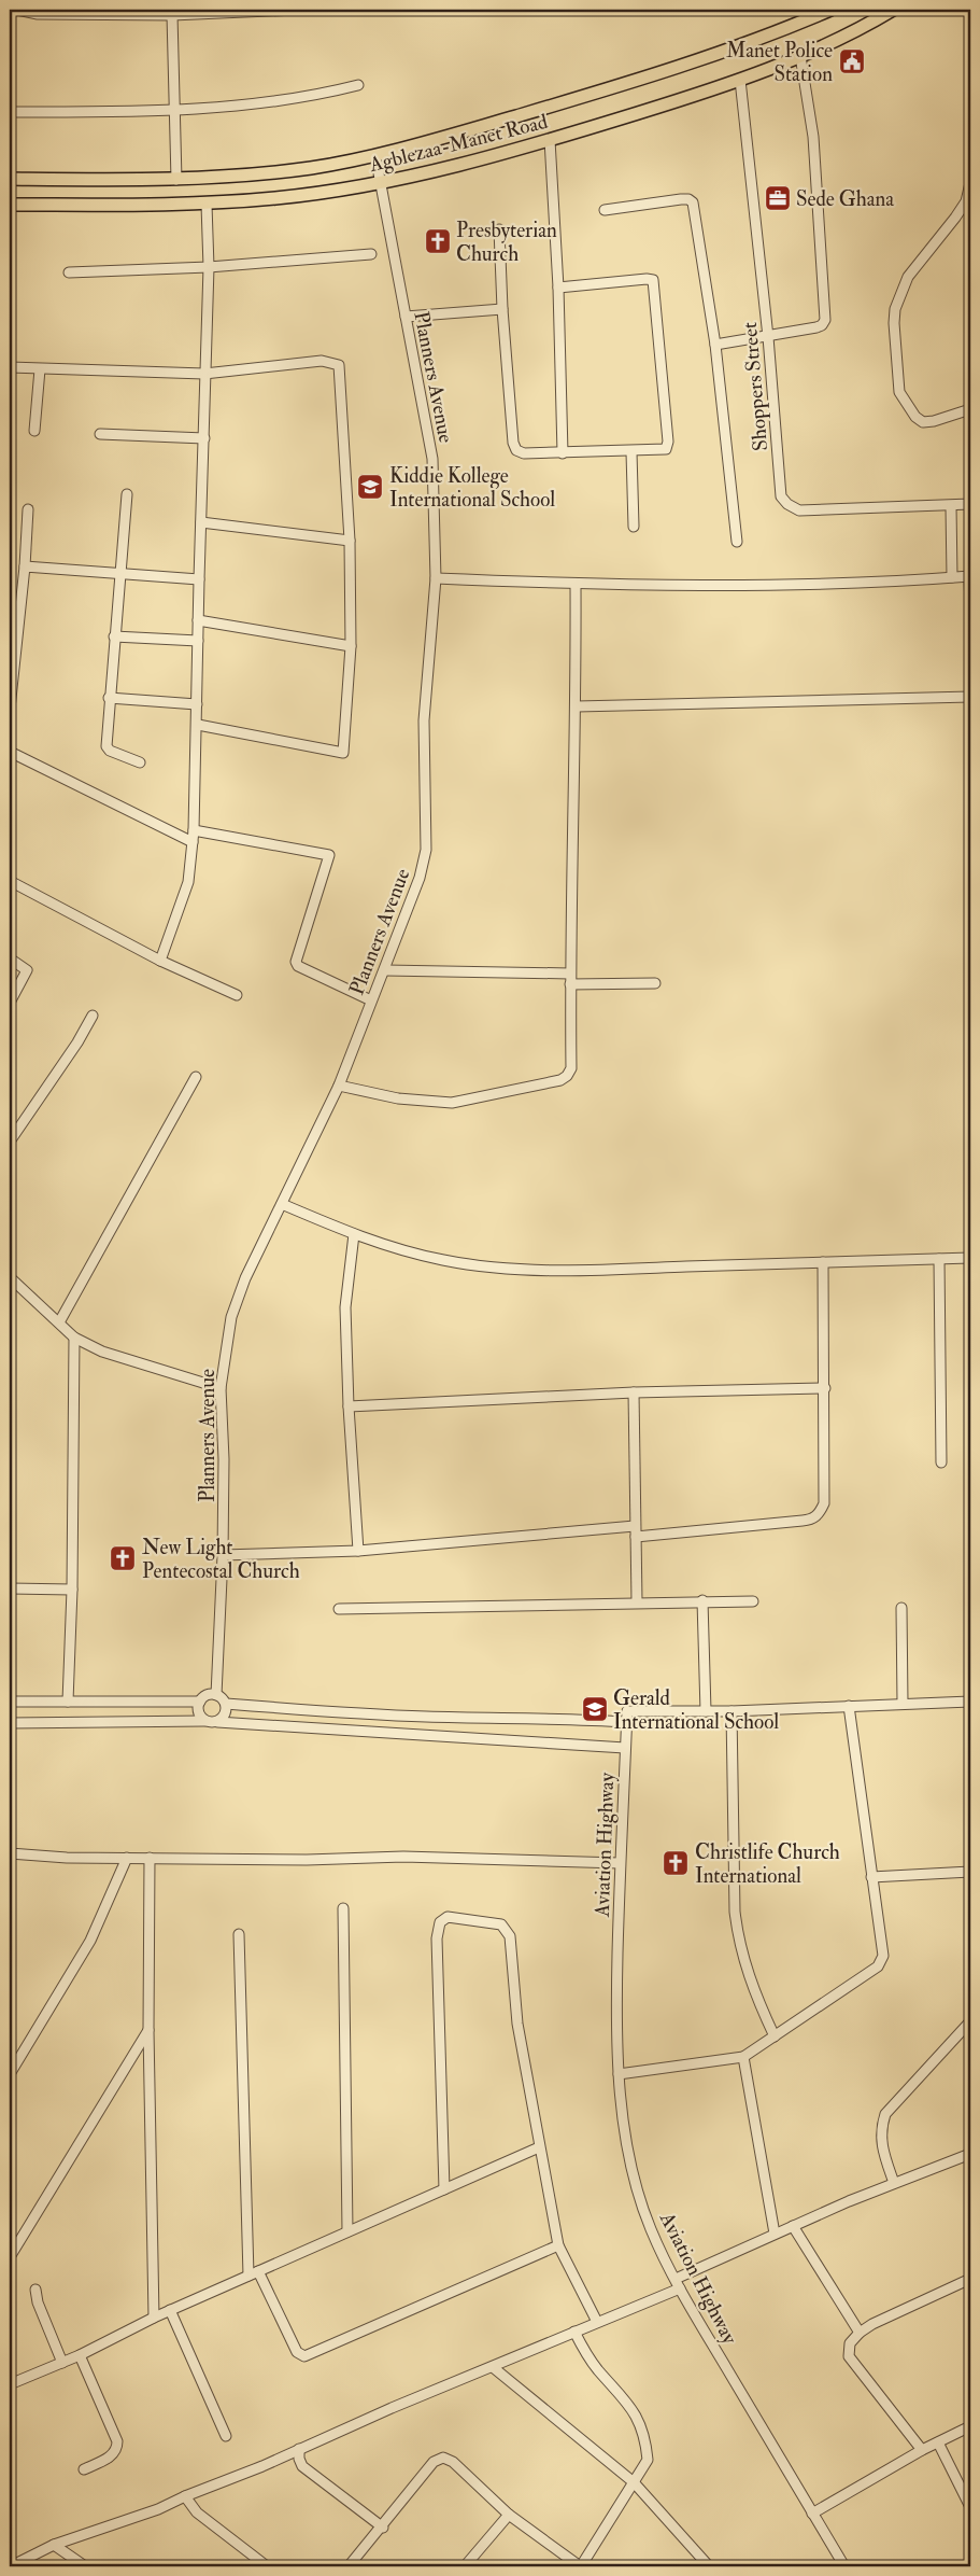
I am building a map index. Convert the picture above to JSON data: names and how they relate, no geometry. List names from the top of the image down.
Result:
{
  "streets": {
    "main road": ["Agblezaa-Manet Road"],
    "street": ["Planners Avenue", "Shoppers Street", "Aviation Highway"]
  },
  "crossings": [
    ["Agblezaa-Manet Road", "Planners Avenue"],
    ["Agblezaa-Manet Road", "Shoppers Street"],
    ["Planners Avenue", "Aviation Highway"]
  ],
  "places": {
    "public building": ["Manet Police Station"],
    "office": ["Sede Ghana"],
    "church": ["Presbyterian Church", "New Light Pentecostal Church", "Christlife Church International"],
    "school or university": ["Kiddie Kollege International School", "Gerald International School"]
  }
}
